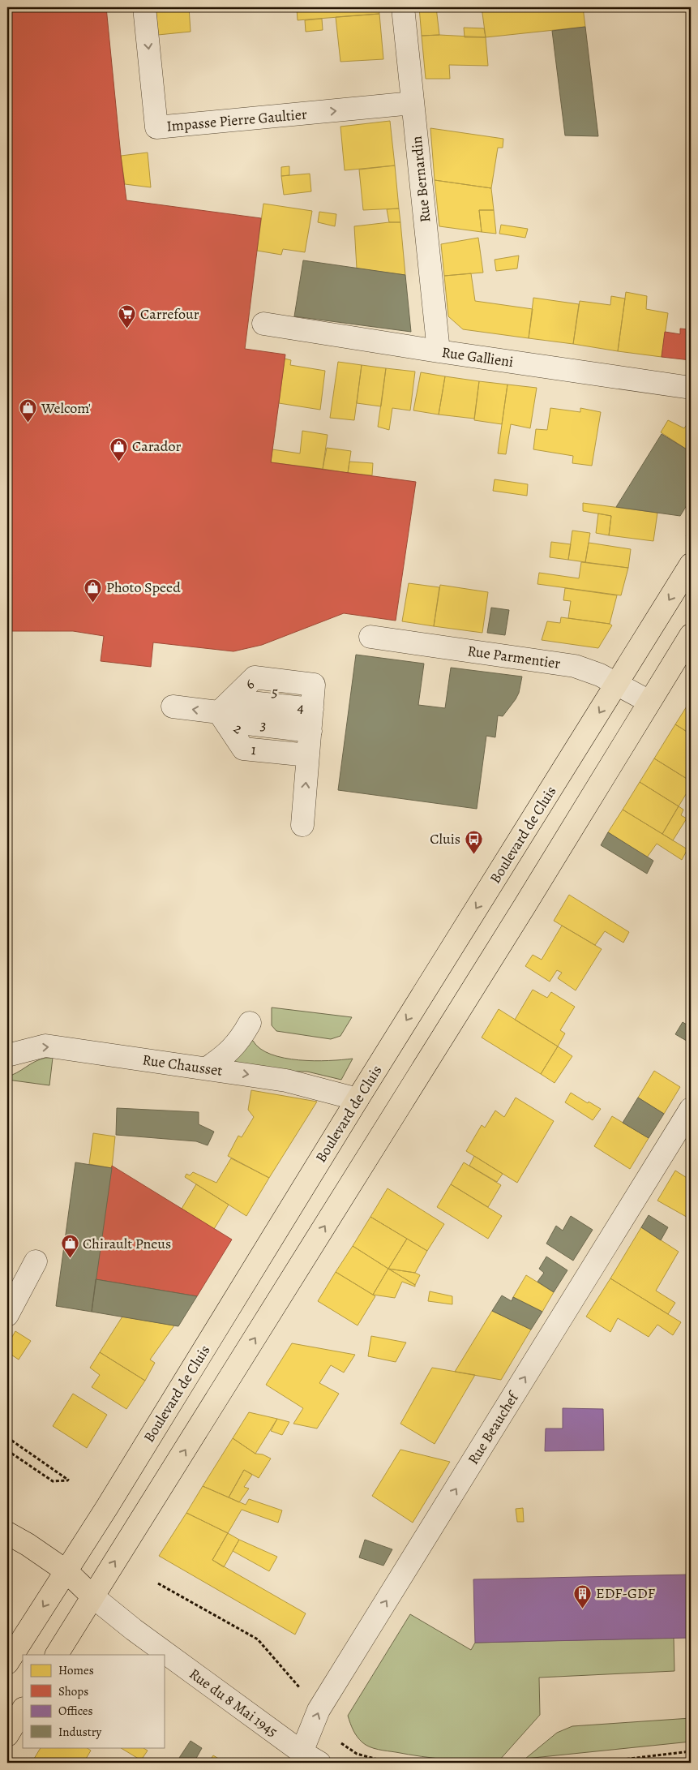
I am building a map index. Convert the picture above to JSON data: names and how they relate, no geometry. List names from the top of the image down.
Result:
{
  "streets": {
    "main road": ["Boulevard de Cluis"],
    "street": [
      "Impasse Pierre Gaultier",
      "Rue Bernardin",
      "Rue Gallieni",
      "Rue Parmentier",
      "4",
      "1",
      "Rue Chausset",
      "Rue Beauchef",
      "Rue du 8 Mai 1945"
    ]
  },
  "crossings": [
    ["Impasse Pierre Gaultier", "Rue Bernardin"],
    ["Rue Bernardin", "Rue Gallieni"],
    ["Rue Parmentier", "Boulevard de Cluis"],
    ["4", "1"],
    ["Boulevard de Cluis", "Rue Chausset"],
    ["Rue Beauchef", "Rue du 8 Mai 1945"]
  ],
  "one_way": ["Rue Chausset", "Rue Beauchef"],
  "places": {
    "supermarket": ["Carrefour"],
    "shop": [
      "Welcom'",
      "Carador",
      "Photo Speed",
      "Chirault Pneus"
    ],
    "bus stop": ["Cluis"],
    "building": ["EDF-GDF"]
  },
  "legend": [
    "Homes",
    "Shops",
    "Offices",
    "Industry"
  ]
}
